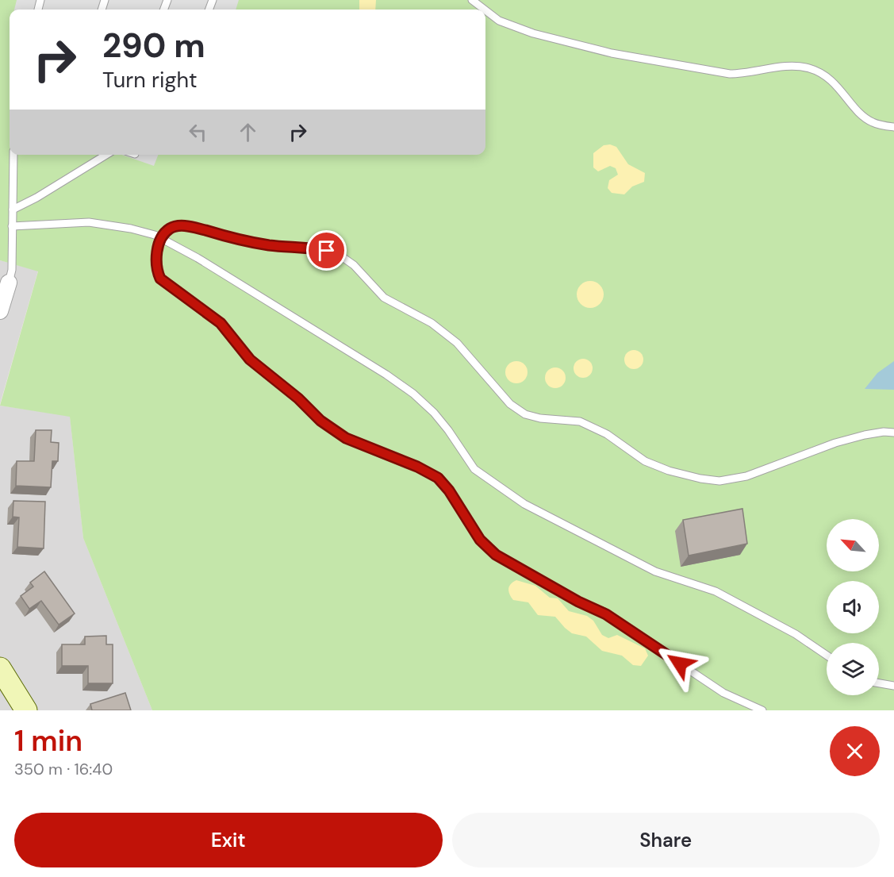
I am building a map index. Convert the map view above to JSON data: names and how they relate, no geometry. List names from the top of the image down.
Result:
{
  "north": "top left",
  "page": {
    "turn": ["290 m", "Turn right"],
    "heading": ["1 min", "350 m · 16:40"],
    "buttons": ["Exit", "Share"]
  }
}
